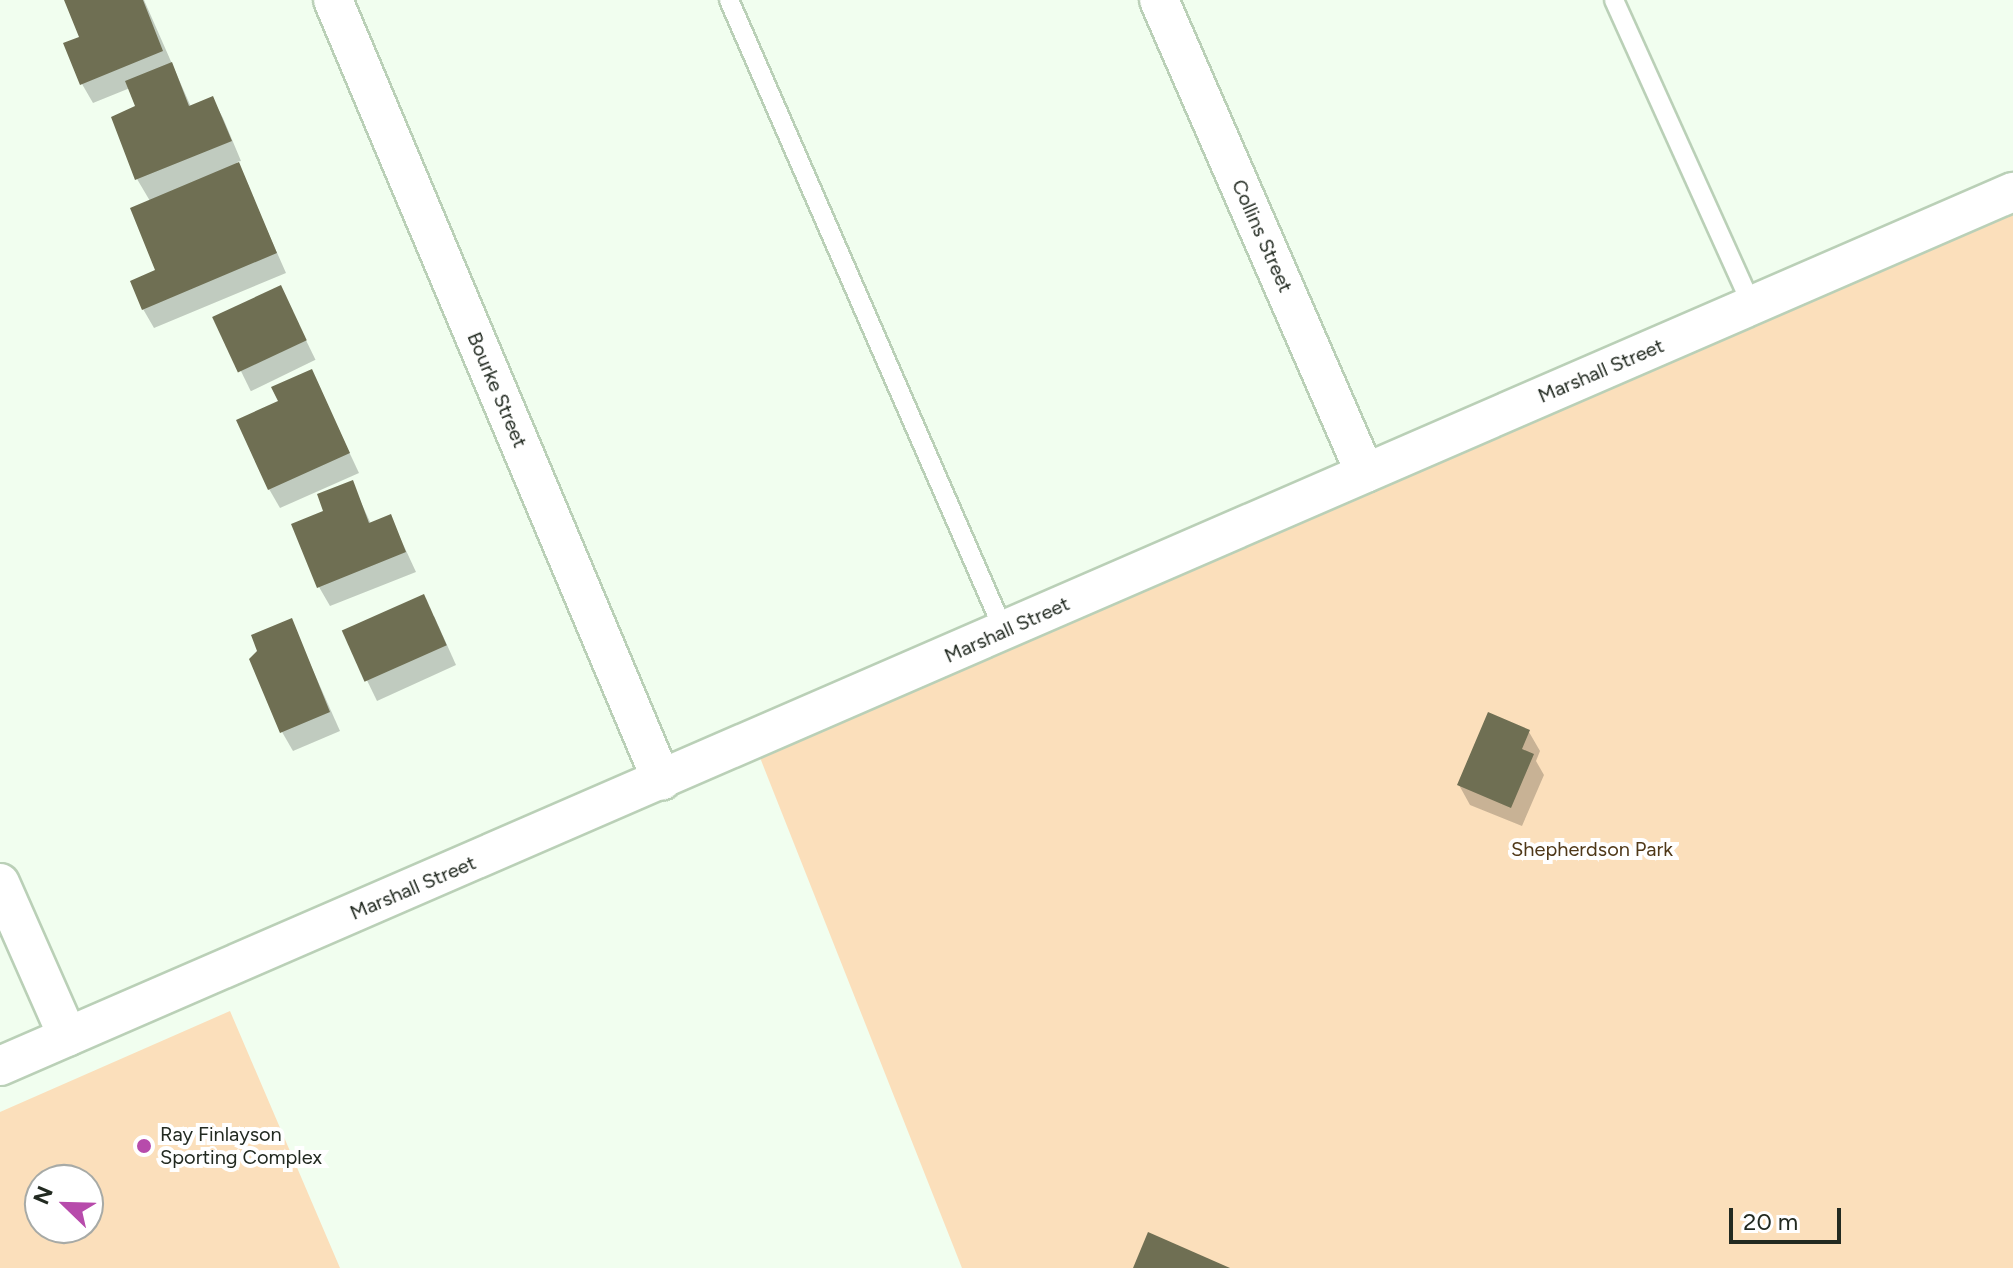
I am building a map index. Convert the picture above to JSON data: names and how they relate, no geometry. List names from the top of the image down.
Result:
{
  "streets": {
    "street": ["Collins Street", "Marshall Street", "Bourke Street"]
  },
  "crossings": [
    ["Collins Street", "Marshall Street"],
    ["Marshall Street", "Bourke Street"]
  ],
  "parks": ["Shepherdson Park"],
  "places": ["Ray Finlayson Sporting Complex"],
  "scale_bar": "20 m",
  "north": "top left"
}
